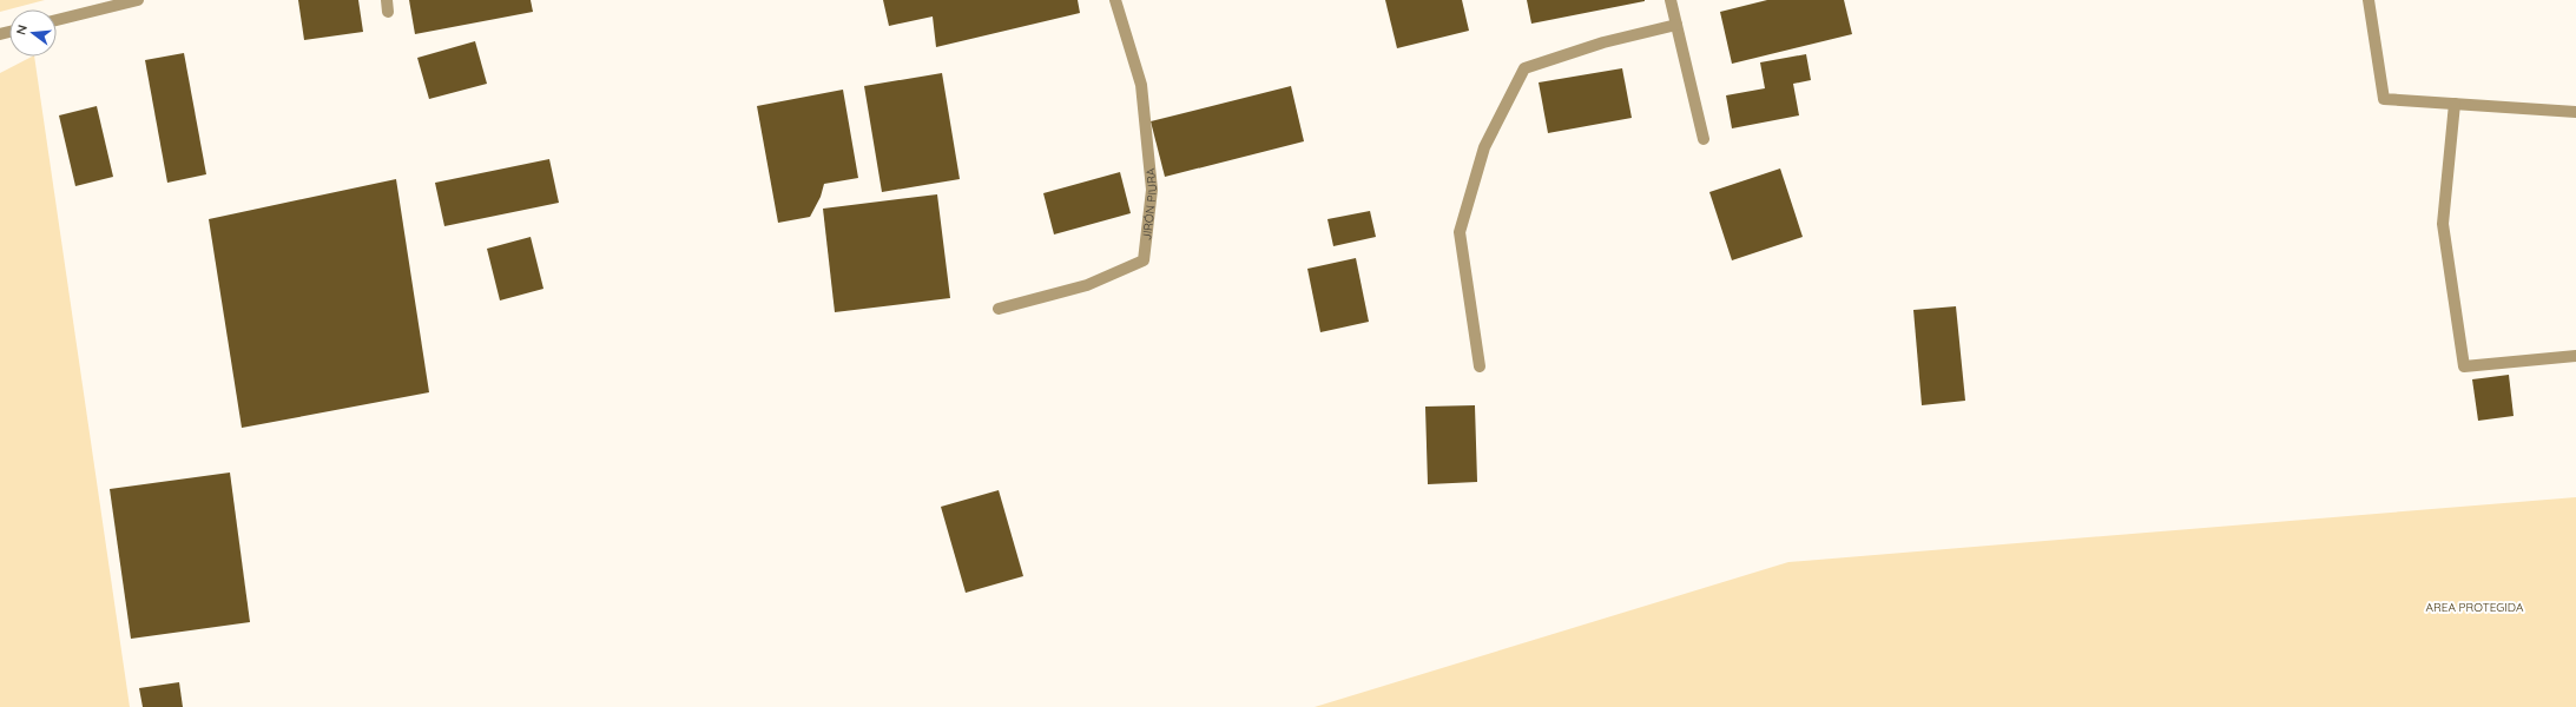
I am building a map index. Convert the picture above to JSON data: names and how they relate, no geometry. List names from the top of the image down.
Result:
{
  "streets": {
    "street": ["JIRÓN PIURA"]
  },
  "parks": ["AREA PROTEGIDA"],
  "north": "left"
}
